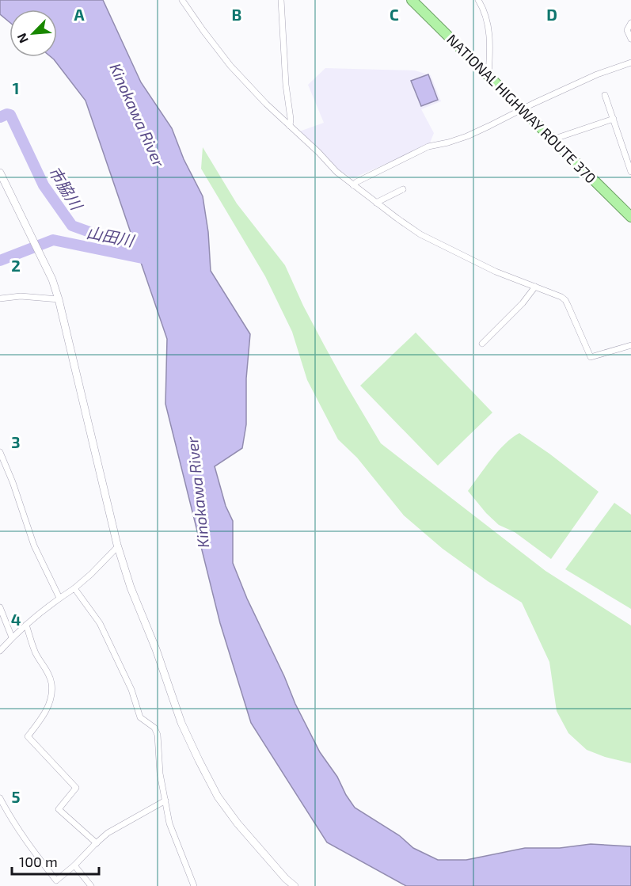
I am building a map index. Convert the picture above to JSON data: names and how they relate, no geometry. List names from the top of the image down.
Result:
{
  "streets": {
    "highway": ["NATIONAL HIGHWAY ROUTE 370"]
  },
  "water": ["Kinokawa River", "市脇川", "山田川"],
  "scale_bar": "100 m",
  "north": "bottom left",
  "grid": {
    "columns": [
      "A",
      "B",
      "C",
      "D"
    ],
    "rows": [
      "1",
      "2",
      "3",
      "4",
      "5"
    ]
  }
}
